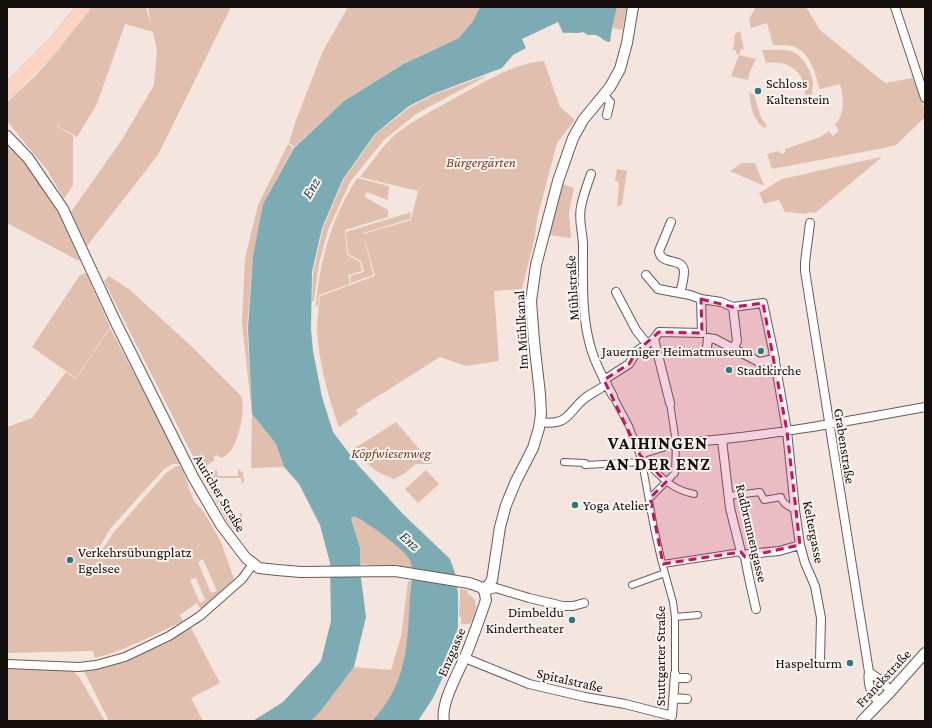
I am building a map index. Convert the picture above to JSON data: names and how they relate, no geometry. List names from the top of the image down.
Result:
{
  "streets": {
    "street": [
      "Mühlstraße",
      "Im Mühlkanal",
      "Grabenstraße",
      "Auricher Straße",
      "Keltergasse",
      "Radbrunnengasse",
      "Enzgasse",
      "Stuttgarter Straße",
      "Franckstraße",
      "Spitalstraße"
    ]
  },
  "crossings": [
    ["Im Mühlkanal", "Auricher Straße"],
    ["Im Mühlkanal", "Enzgasse"],
    ["Grabenstraße", "Franckstraße"],
    ["Auricher Straße", "Enzgasse"],
    ["Enzgasse", "Spitalstraße"],
    ["Stuttgarter Straße", "Spitalstraße"]
  ],
  "districts": ["VAIHINGEN AN DER ENZ"],
  "water": ["Enz"],
  "parks": ["Bürgergärten", "Köpfwiesenweg"],
  "places": [
    "Schloss Kaltenstein",
    "Jauerniger Heimatmuseum",
    "Stadtkirche",
    "Yoga Atelier",
    "Verkehrsübungplatz Egelsee",
    "Dimbeldu Kindertheater",
    "Haspelturm"
  ]
}
